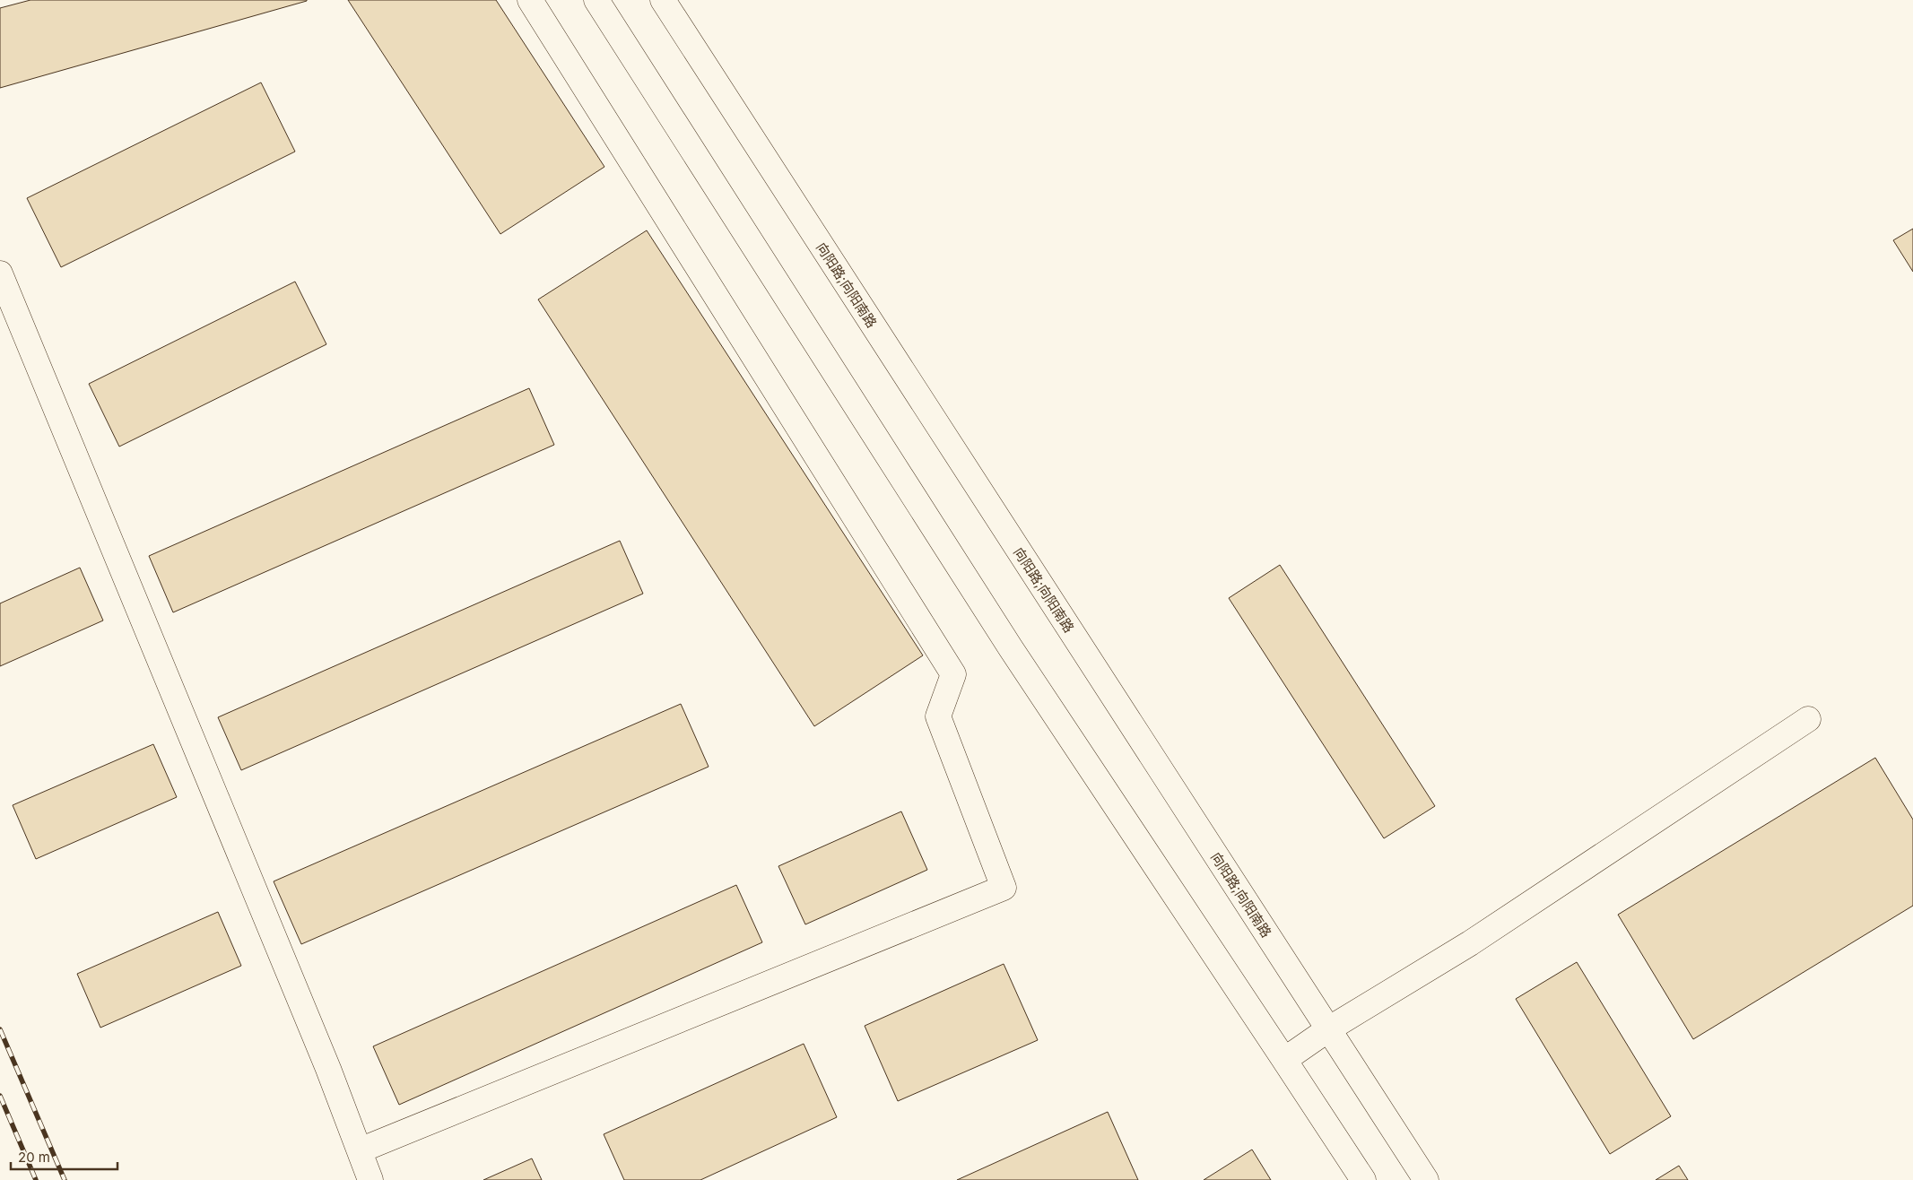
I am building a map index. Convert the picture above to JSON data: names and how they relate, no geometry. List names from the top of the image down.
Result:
{
  "streets": {
    "street": ["向阳路;向阳南路"]
  },
  "scale_bar": "20 m"
}
